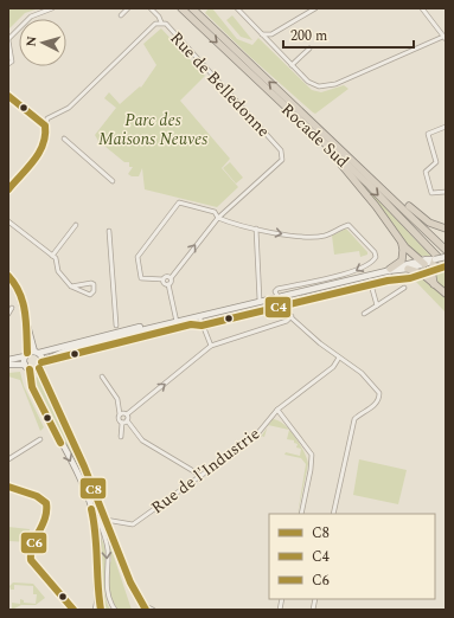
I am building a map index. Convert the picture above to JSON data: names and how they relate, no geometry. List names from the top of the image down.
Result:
{
  "streets": {
    "highway": ["Rocade Sud"],
    "street": ["Rue de Belledonne", "Rue de l'Industrie"]
  },
  "parks": ["Parc des Maisons Neuves"],
  "lines": ["transit line C8", "transit line C4", "transit line C6"],
  "legend": ["C8", "C4", "C6"],
  "scale_bar": "200 m",
  "north": "left"
}
